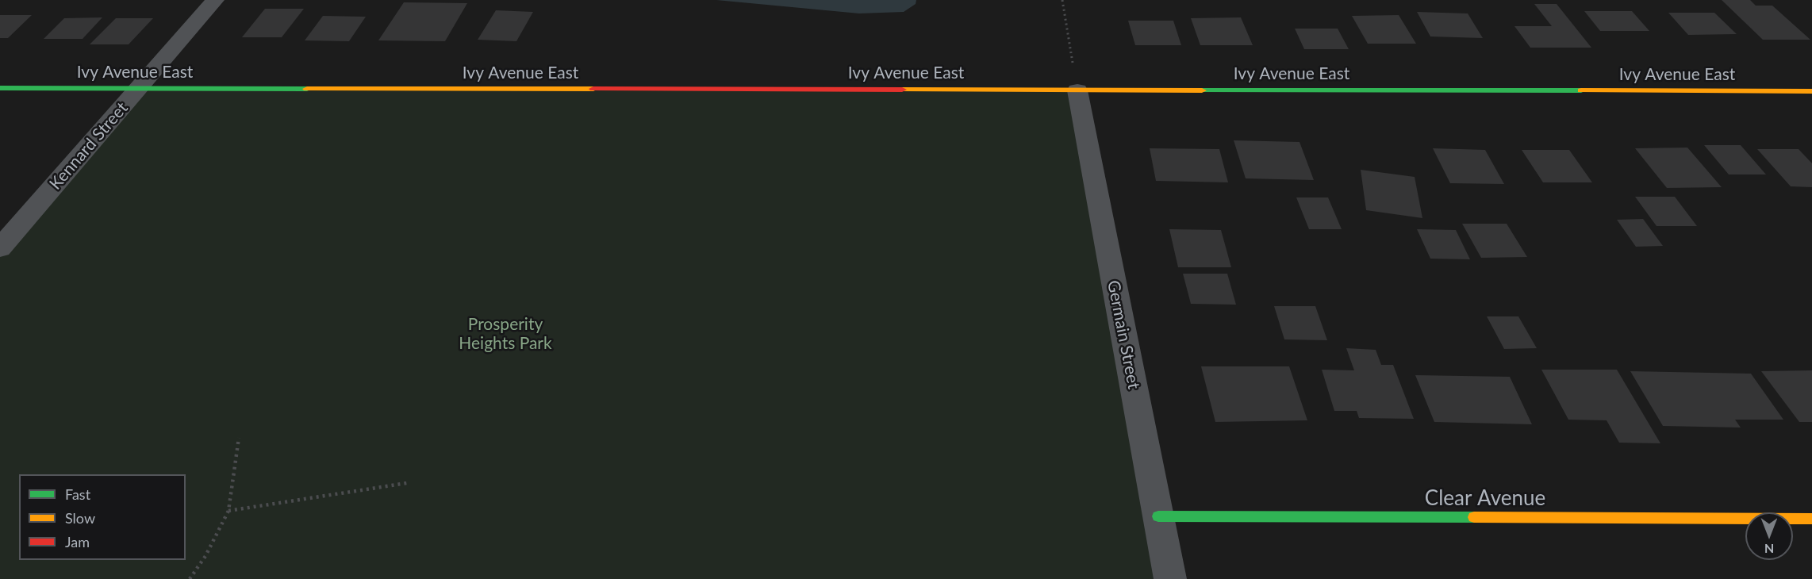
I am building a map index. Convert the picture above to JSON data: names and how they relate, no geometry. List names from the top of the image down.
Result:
{
  "streets": {
    "street": [
      "Ivy Avenue East",
      "Kennard Street",
      "Germain Street",
      "Clear Avenue"
    ]
  },
  "crossings": [
    ["Ivy Avenue East", "Kennard Street"],
    ["Ivy Avenue East", "Germain Street"],
    ["Germain Street", "Clear Avenue"]
  ],
  "parks": ["Prosperity Heights Park"],
  "legend": ["Fast", "Slow", "Jam"],
  "north": "bottom"
}
